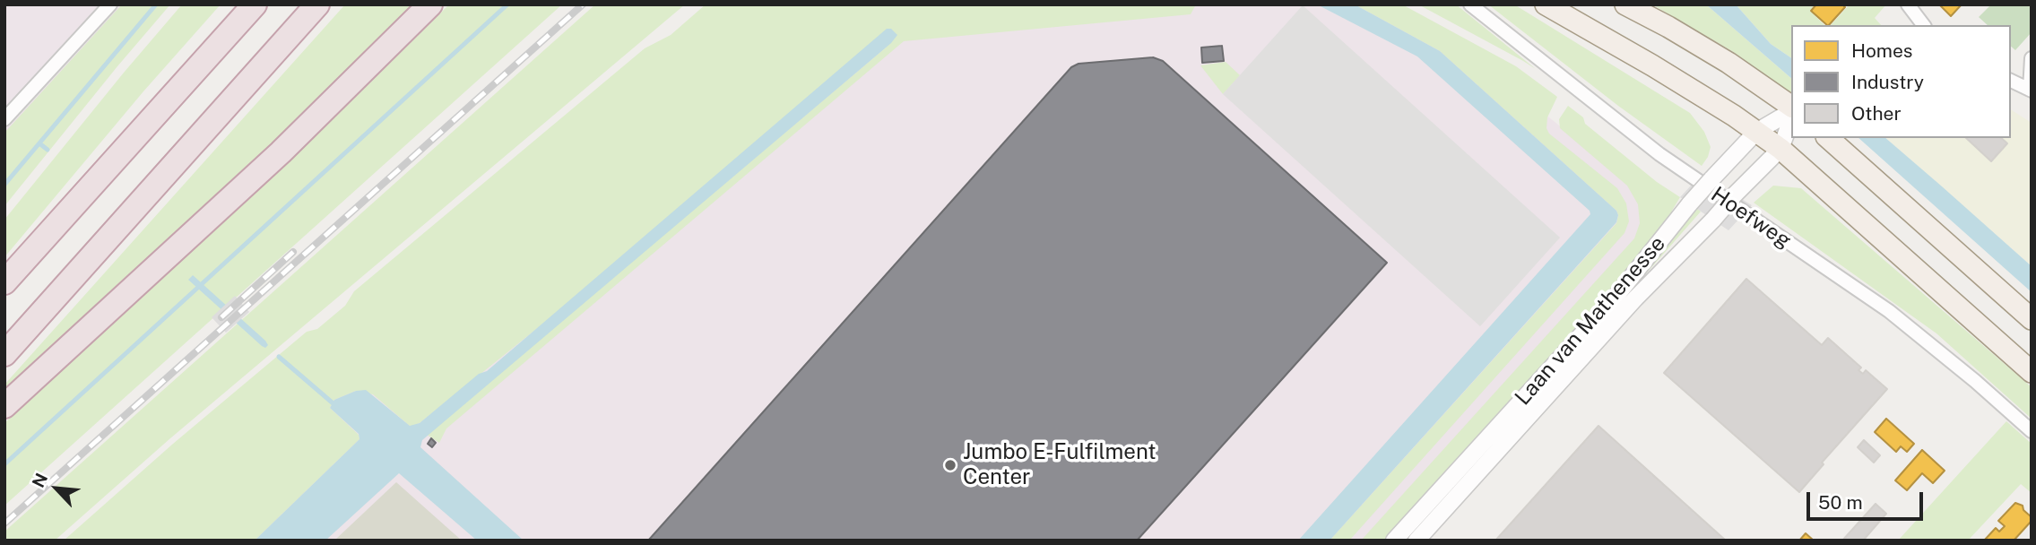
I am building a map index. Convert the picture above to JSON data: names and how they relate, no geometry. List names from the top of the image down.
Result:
{
  "streets": {
    "street": ["Hoefweg", "Laan van Mathenesse"]
  },
  "places": ["Jumbo E-Fulfilment Center"],
  "legend": ["Homes", "Industry", "Other"],
  "scale_bar": "50 m",
  "north": "top left"
}
